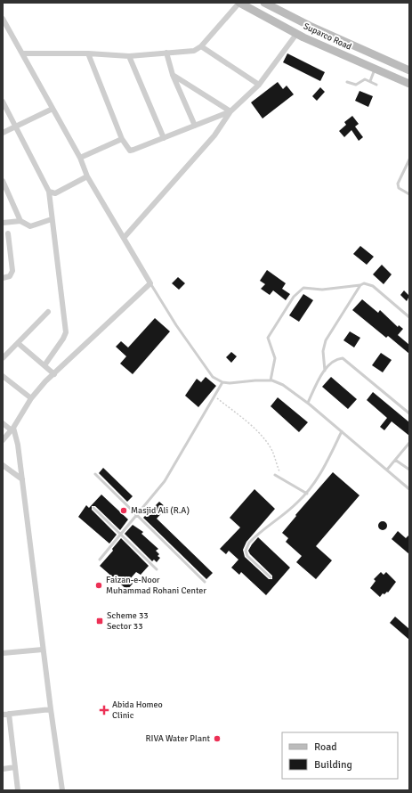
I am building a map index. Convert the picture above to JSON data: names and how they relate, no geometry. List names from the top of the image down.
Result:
{
  "streets": {
    "main road": ["Suparco Road"]
  },
  "places": {
    "other": ["Masjid Ali (R.A)", "Faizan-e-Noor Muhammad Rohani Center", "RIVA Water Plant"],
    "transit": ["Scheme 33 Sector 33"],
    "health": ["Abida Homeo Clinic"]
  },
  "legend": ["Road", "Building"]
}
